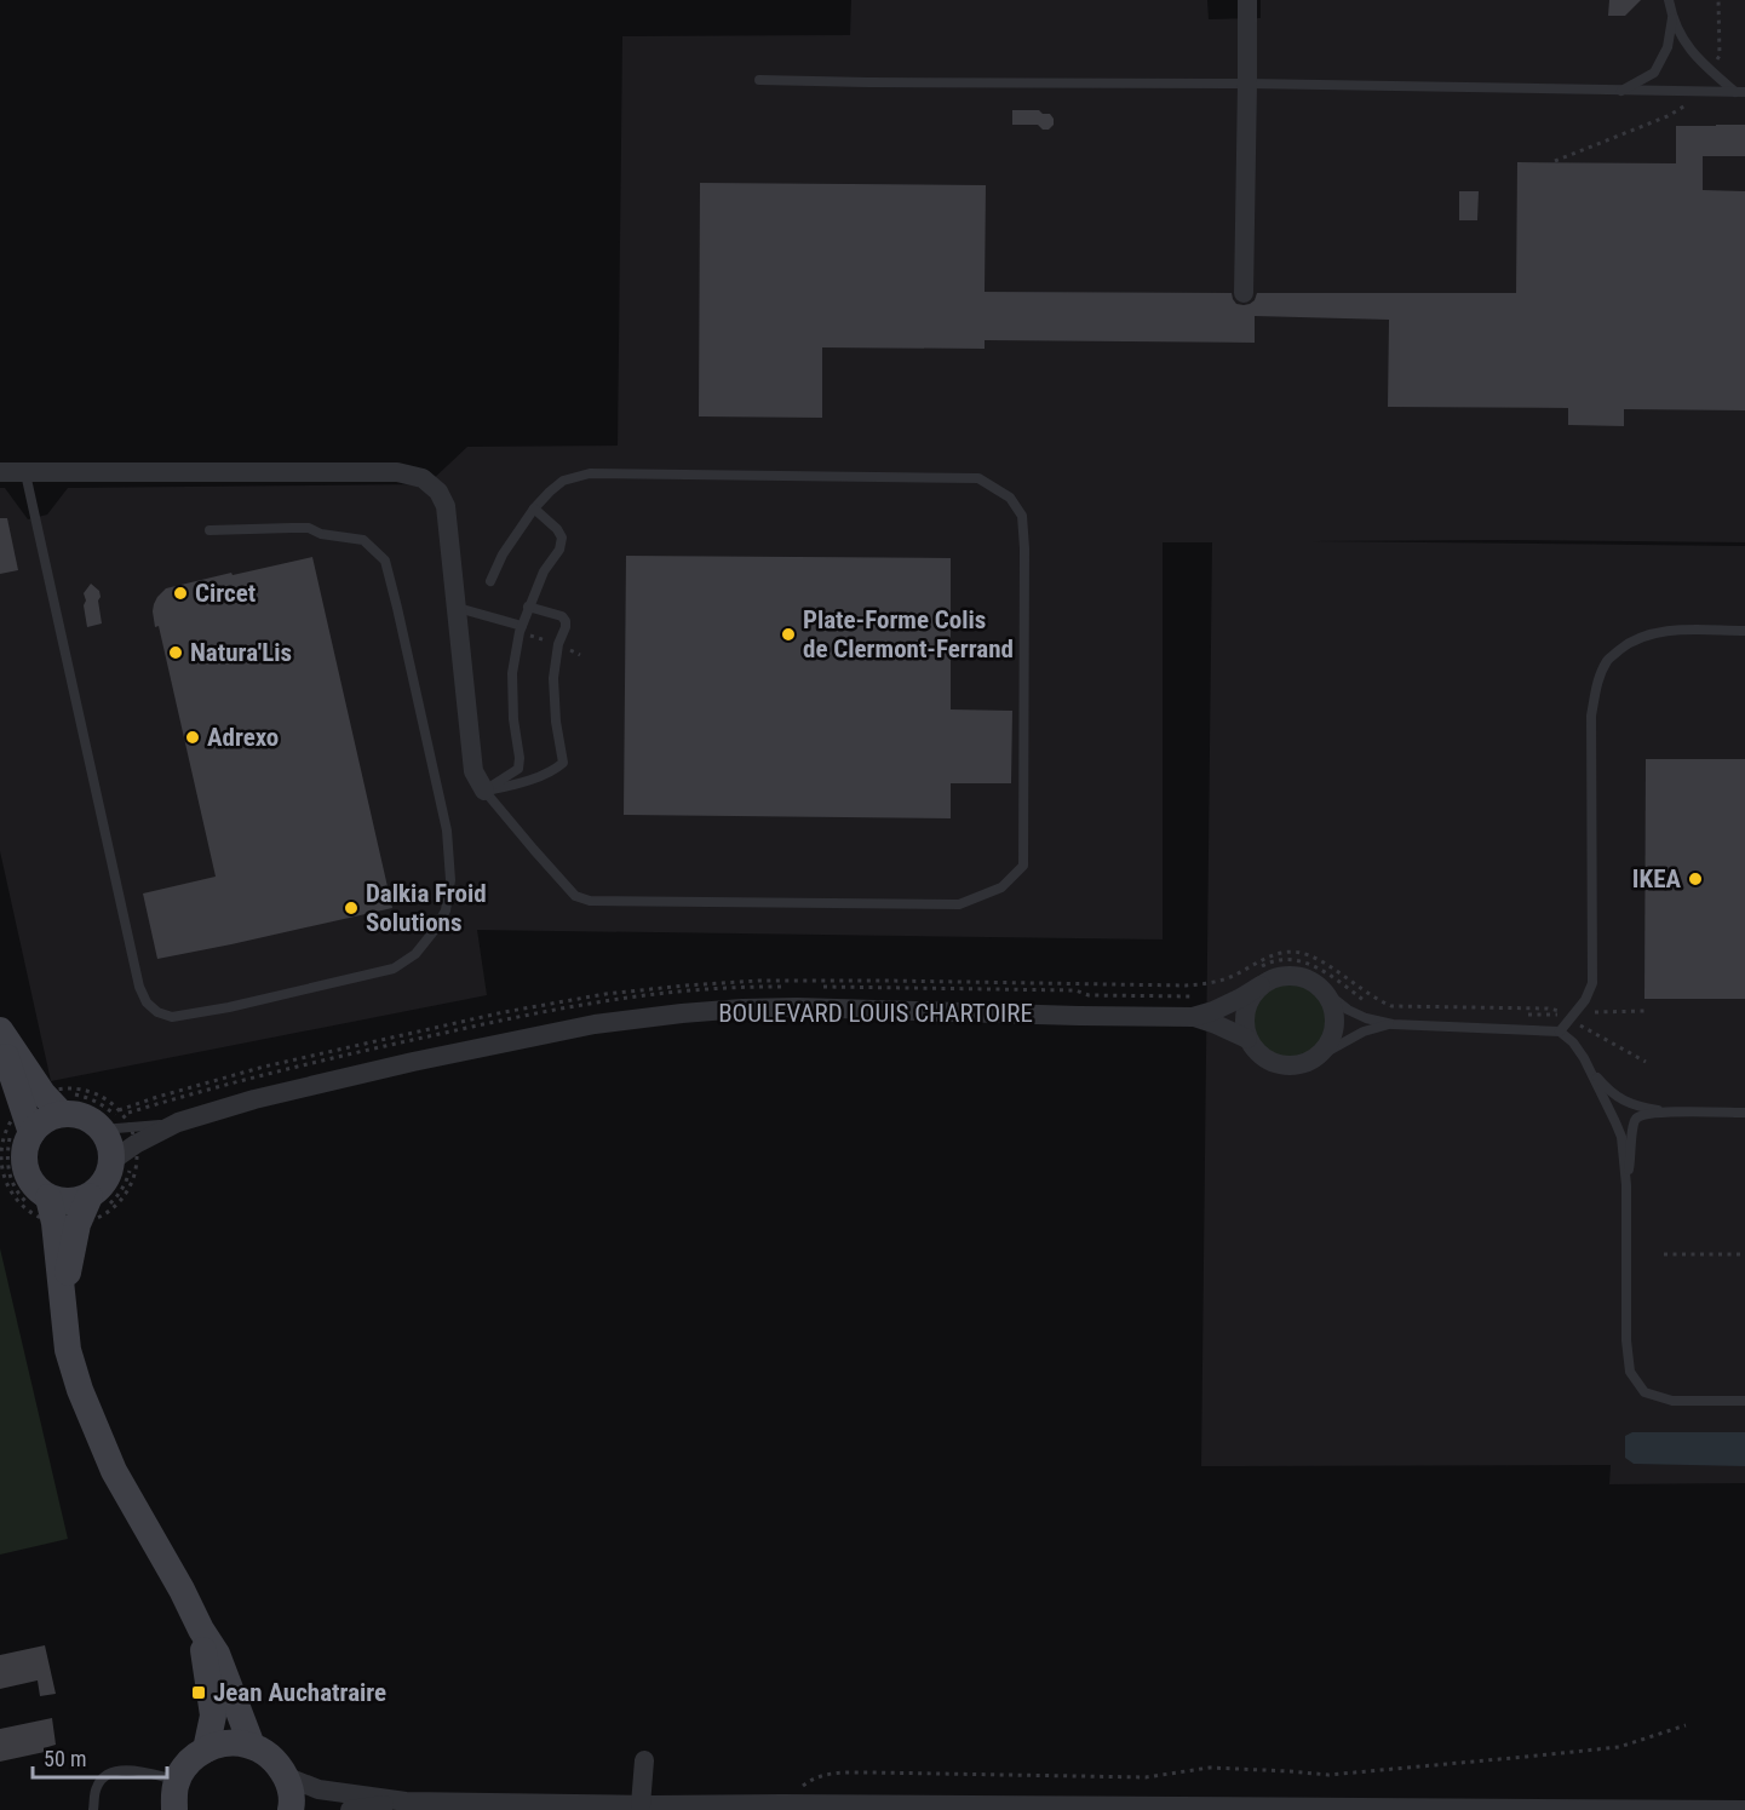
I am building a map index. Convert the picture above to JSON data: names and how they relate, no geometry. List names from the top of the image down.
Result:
{
  "streets": {
    "street": ["BOULEVARD LOUIS CHARTOIRE"]
  },
  "places": {
    "other": [
      "Circet",
      "Plate-Forme Colis de Clermont-Ferrand",
      "Natura'Lis",
      "Adrexo",
      "IKEA",
      "Dalkia Froid Solutions"
    ],
    "transit": ["Jean Auchatraire"]
  },
  "scale_bar": "50 m"
}
